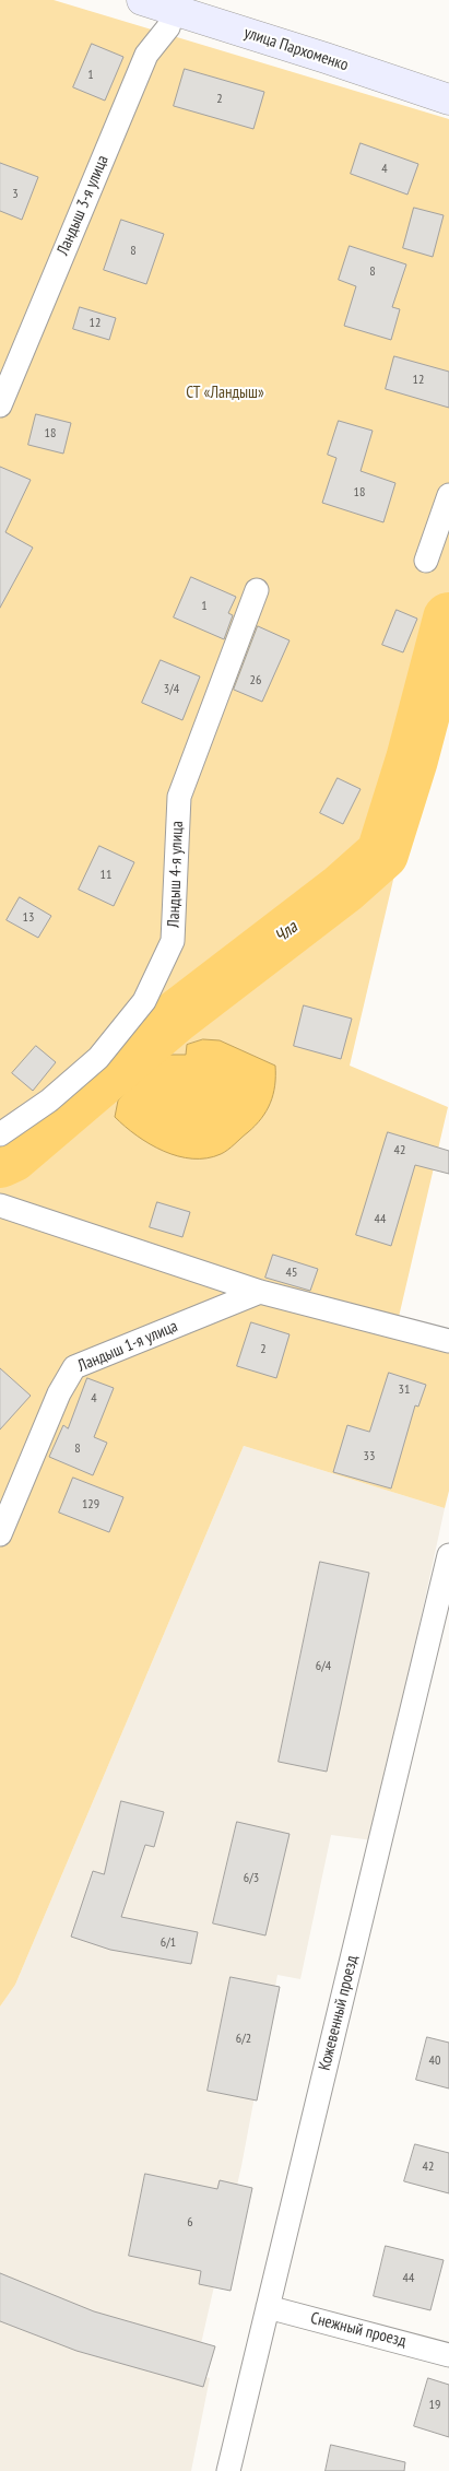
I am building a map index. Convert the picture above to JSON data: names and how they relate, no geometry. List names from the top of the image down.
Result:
{
  "streets": {
    "street": [
      "улица Пархоменко",
      "Ландыш 3-я улица",
      "Ландыш 4-я улица",
      "Ландыш 1-я улица",
      "Кожевенный проезд",
      "Снежный проезд"
    ]
  },
  "crossings": [
    ["улица Пархоменко", "Ландыш 3-я улица"],
    ["Кожевенный проезд", "Снежный проезд"]
  ],
  "water": ["Чла"],
  "parks": ["СТ «Ландыш»"],
  "house_numbers": [
    "1",
    "2",
    "4",
    "3",
    "8",
    "8",
    "12",
    "12",
    "18",
    "18",
    "1",
    "26",
    "3/4",
    "11",
    "13",
    "42",
    "44",
    "45",
    "2",
    "31",
    "4",
    "8",
    "33",
    "129",
    "6/4",
    "6/3",
    "6/1",
    "6/2",
    "40",
    "42",
    "6",
    "44",
    "19"
  ]
}
